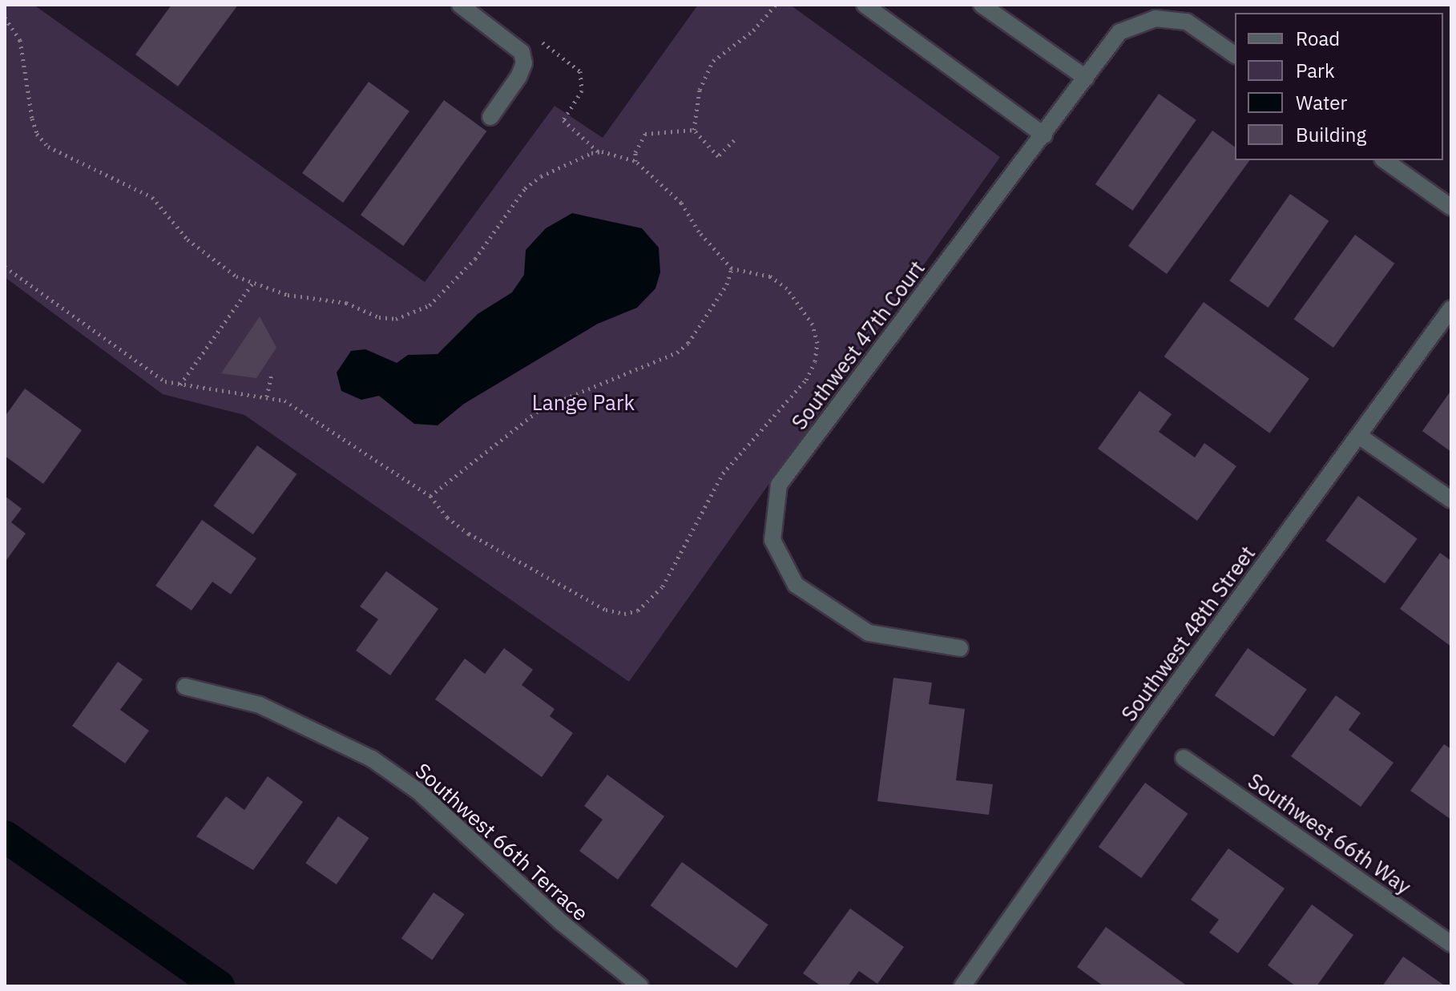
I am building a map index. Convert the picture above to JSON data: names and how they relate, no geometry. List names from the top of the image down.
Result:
{
  "streets": {
    "street": [
      "Southwest 47th Court",
      "Southwest 48th Street",
      "Southwest 66th Way",
      "Southwest 66th Terrace"
    ]
  },
  "parks": ["Lange Park"],
  "legend": [
    "Road",
    "Park",
    "Water",
    "Building"
  ]
}
